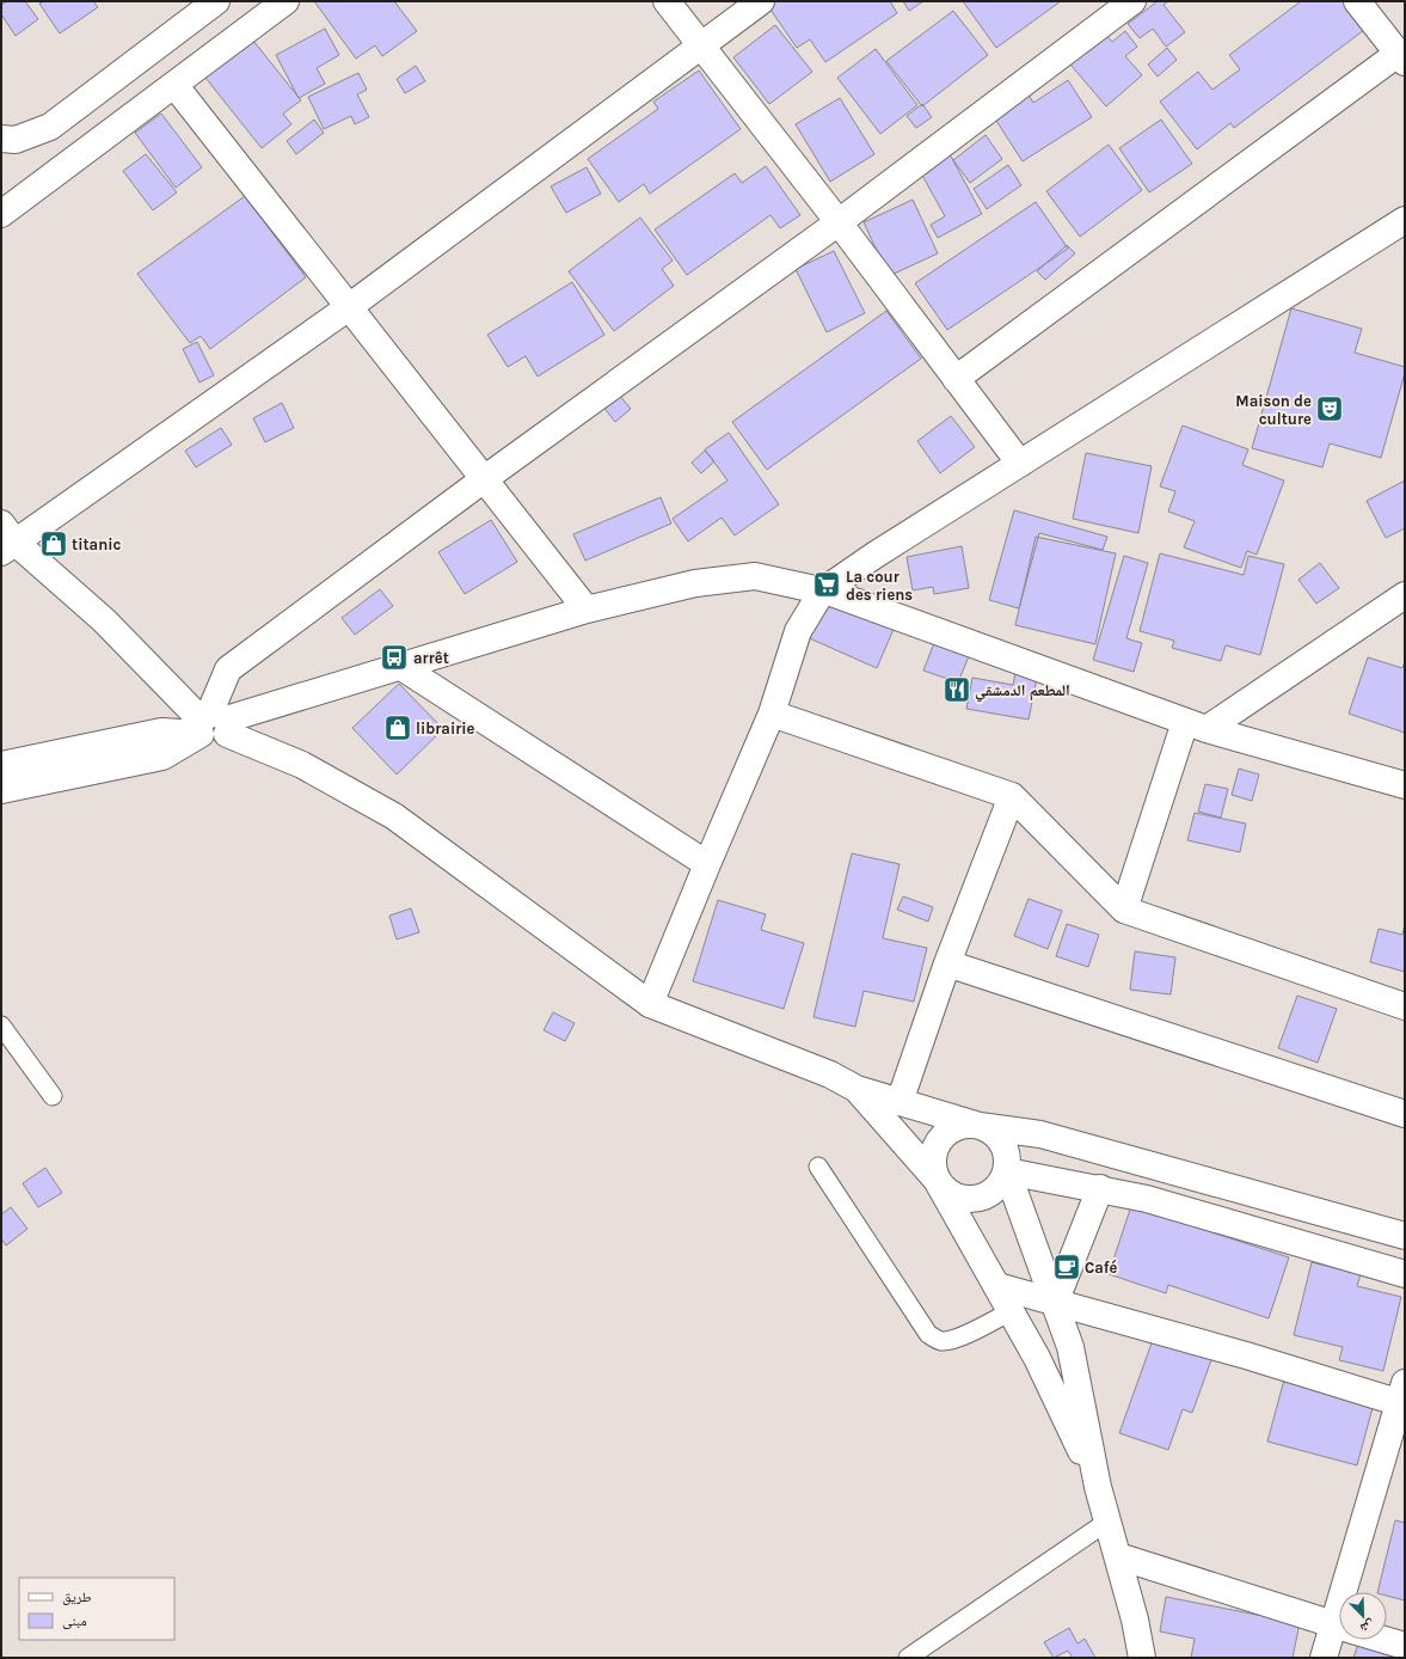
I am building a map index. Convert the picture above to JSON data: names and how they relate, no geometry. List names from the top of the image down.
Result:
{
  "places": {
    "theatre": ["Maison de culture"],
    "shop": ["titanic", "librairie"],
    "supermarket": ["La cour des riens"],
    "bus stop": ["arrêt"],
    "restaurant": ["المطعم الدمشقي"],
    "cafe": ["Café"]
  },
  "legend": ["طريق", "مبنى"],
  "north": "bottom right"
}
